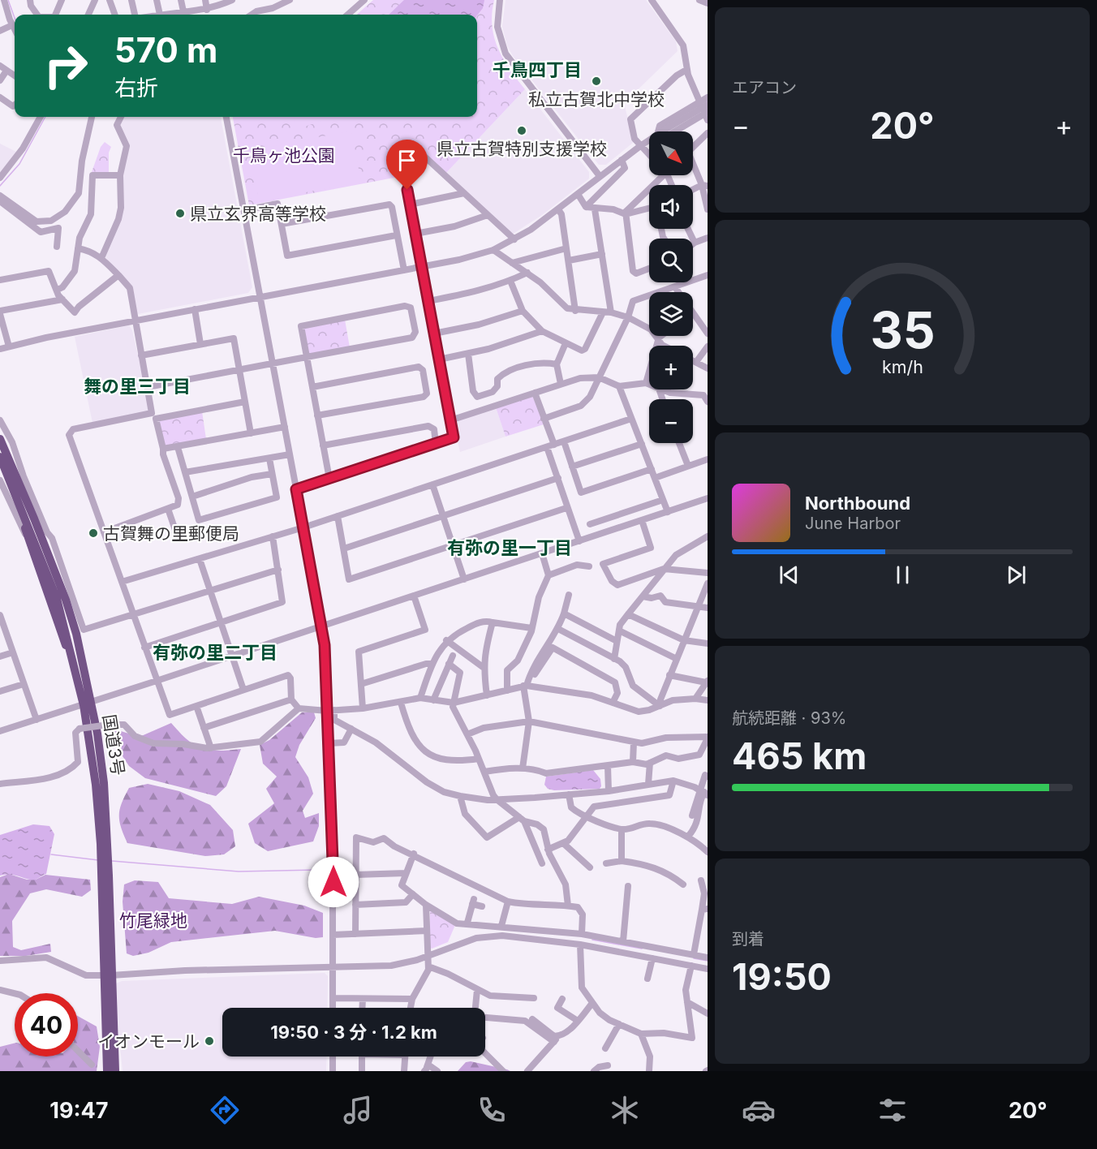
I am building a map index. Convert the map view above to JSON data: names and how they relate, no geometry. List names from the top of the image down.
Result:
{
  "streets": {
    "highway": ["国道3号"]
  },
  "districts": [
    "千鳥四丁目",
    "舞の里三丁目",
    "有弥の里一丁目",
    "有弥の里二丁目"
  ],
  "parks": ["千鳥ヶ池公園", "竹尾緑地"],
  "places": [
    "私立古賀北中学校",
    "県立古賀特別支援学校",
    "県立玄界高等学校",
    "古賀舞の里郵便局",
    "イオンモール"
  ],
  "north": "bottom right",
  "page": {
    "tile": [
      "エアコン",
      ["航続距離 · 93%", "465 km"],
      ["到着", "19:50"]
    ],
    "turn": ["570 m", "右折"],
    "heat": ["−", "20°", "+"],
    "map_buttons": ["+", "−"],
    "song": ["Northbound", "June Harbor"],
    "limit": "40",
    "trip": "19:50 · 3 分 · 1.2 km",
    "tabs": ["19:47", "20°"],
    "gauge": ["35", "km/h"]
  }
}
